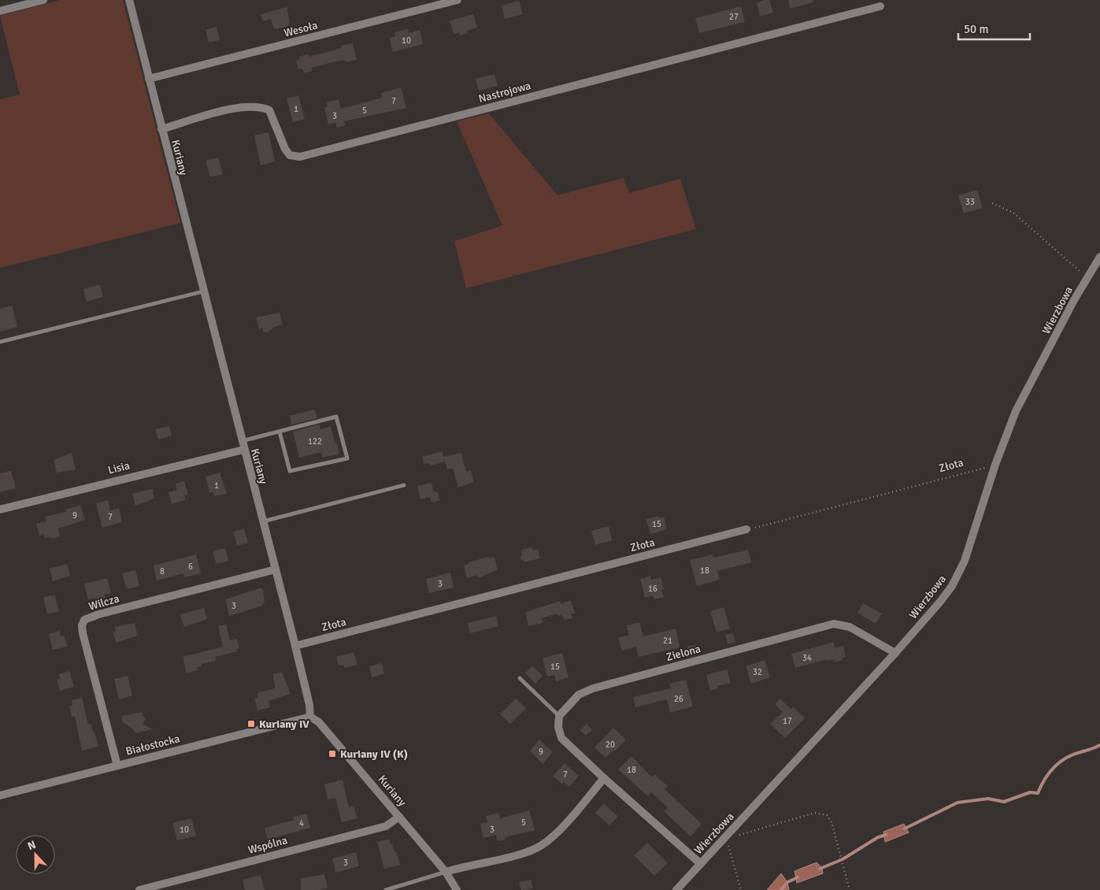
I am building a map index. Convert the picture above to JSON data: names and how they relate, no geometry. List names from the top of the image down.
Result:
{
  "streets": {
    "street": [
      "Wesoła",
      "Nastrojowa",
      "Kuriany",
      "Wierzbowa",
      "Złota",
      "Lisia",
      "Wilcza",
      "Zielona",
      "Białostocka",
      "Wspólna"
    ]
  },
  "crossings": [
    ["Wesoła", "Kuriany"],
    ["Nastrojowa", "Kuriany"],
    ["Kuriany", "Złota"],
    ["Kuriany", "Lisia"],
    ["Kuriany", "Wilcza"],
    ["Kuriany", "Białostocka"],
    ["Kuriany", "Wspólna"],
    ["Wierzbowa", "Złota"],
    ["Wierzbowa", "Zielona"],
    ["Wilcza", "Białostocka"]
  ],
  "places": {
    "transit": ["Kuriany IV", "Kuriany IV (K)"]
  },
  "house_numbers": [
    "27",
    "10",
    "7",
    "1",
    "5",
    "3",
    "33",
    "122",
    "1",
    "9",
    "7",
    "15",
    "6",
    "18",
    "8",
    "3",
    "16",
    "3",
    "21",
    "34",
    "15",
    "32",
    "26",
    "17",
    "20",
    "9",
    "18",
    "7",
    "5",
    "4",
    "10",
    "3",
    "3"
  ],
  "scale_bar": "50 m",
  "north": "top"
}
